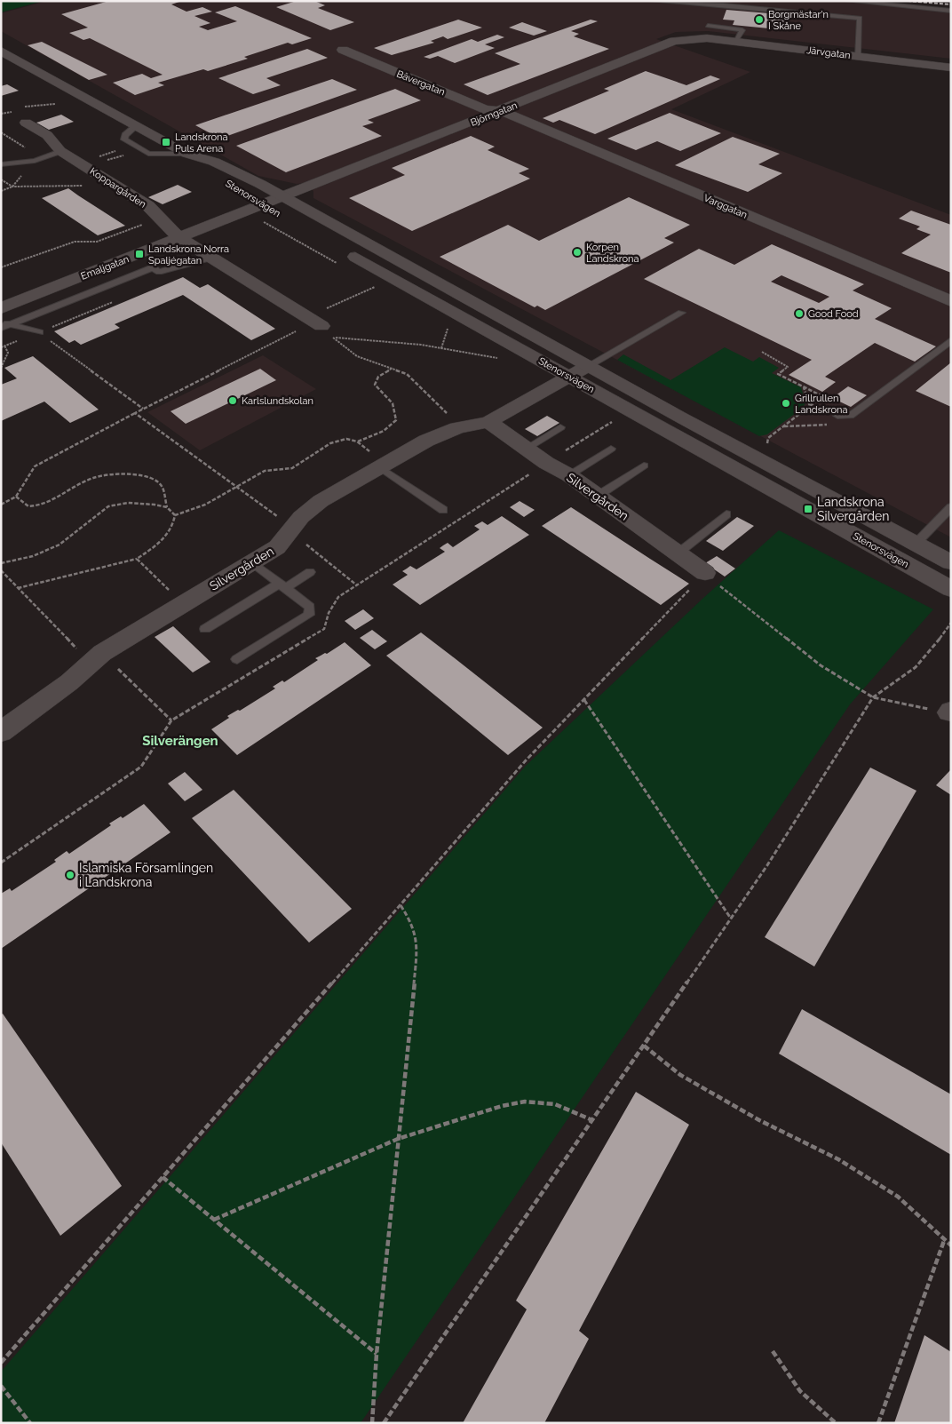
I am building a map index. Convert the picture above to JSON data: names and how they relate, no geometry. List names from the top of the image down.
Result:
{
  "streets": {
    "street": [
      "Järvgatan",
      "Bävergatan",
      "Björngatan",
      "Koppargården",
      "Stenorsvägen",
      "Varggatan",
      "Emaljgatan",
      "Silvergården"
    ]
  },
  "crossings": [
    ["Järvgatan", "Björngatan"],
    ["Bävergatan", "Björngatan"],
    ["Bävergatan", "Varggatan"],
    ["Björngatan", "Stenorsvägen"],
    ["Björngatan", "Varggatan"],
    ["Björngatan", "Emaljgatan"],
    ["Koppargården", "Emaljgatan"],
    ["Stenorsvägen", "Emaljgatan"],
    ["Stenorsvägen", "Silvergården"]
  ],
  "districts": ["Silverängen"],
  "places": {
    "other": [
      "Borgmästar'n I Skåne",
      "Korpen Landskrona",
      "Good Food",
      "Karlslundskolan",
      "Grillrullen Landskrona",
      "Islamiska Församlingen i Landskrona"
    ],
    "transit": ["Landskrona Puls Arena", "Landskrona Norra Spaljégatan", "Landskrona Silvergården"]
  }
}
